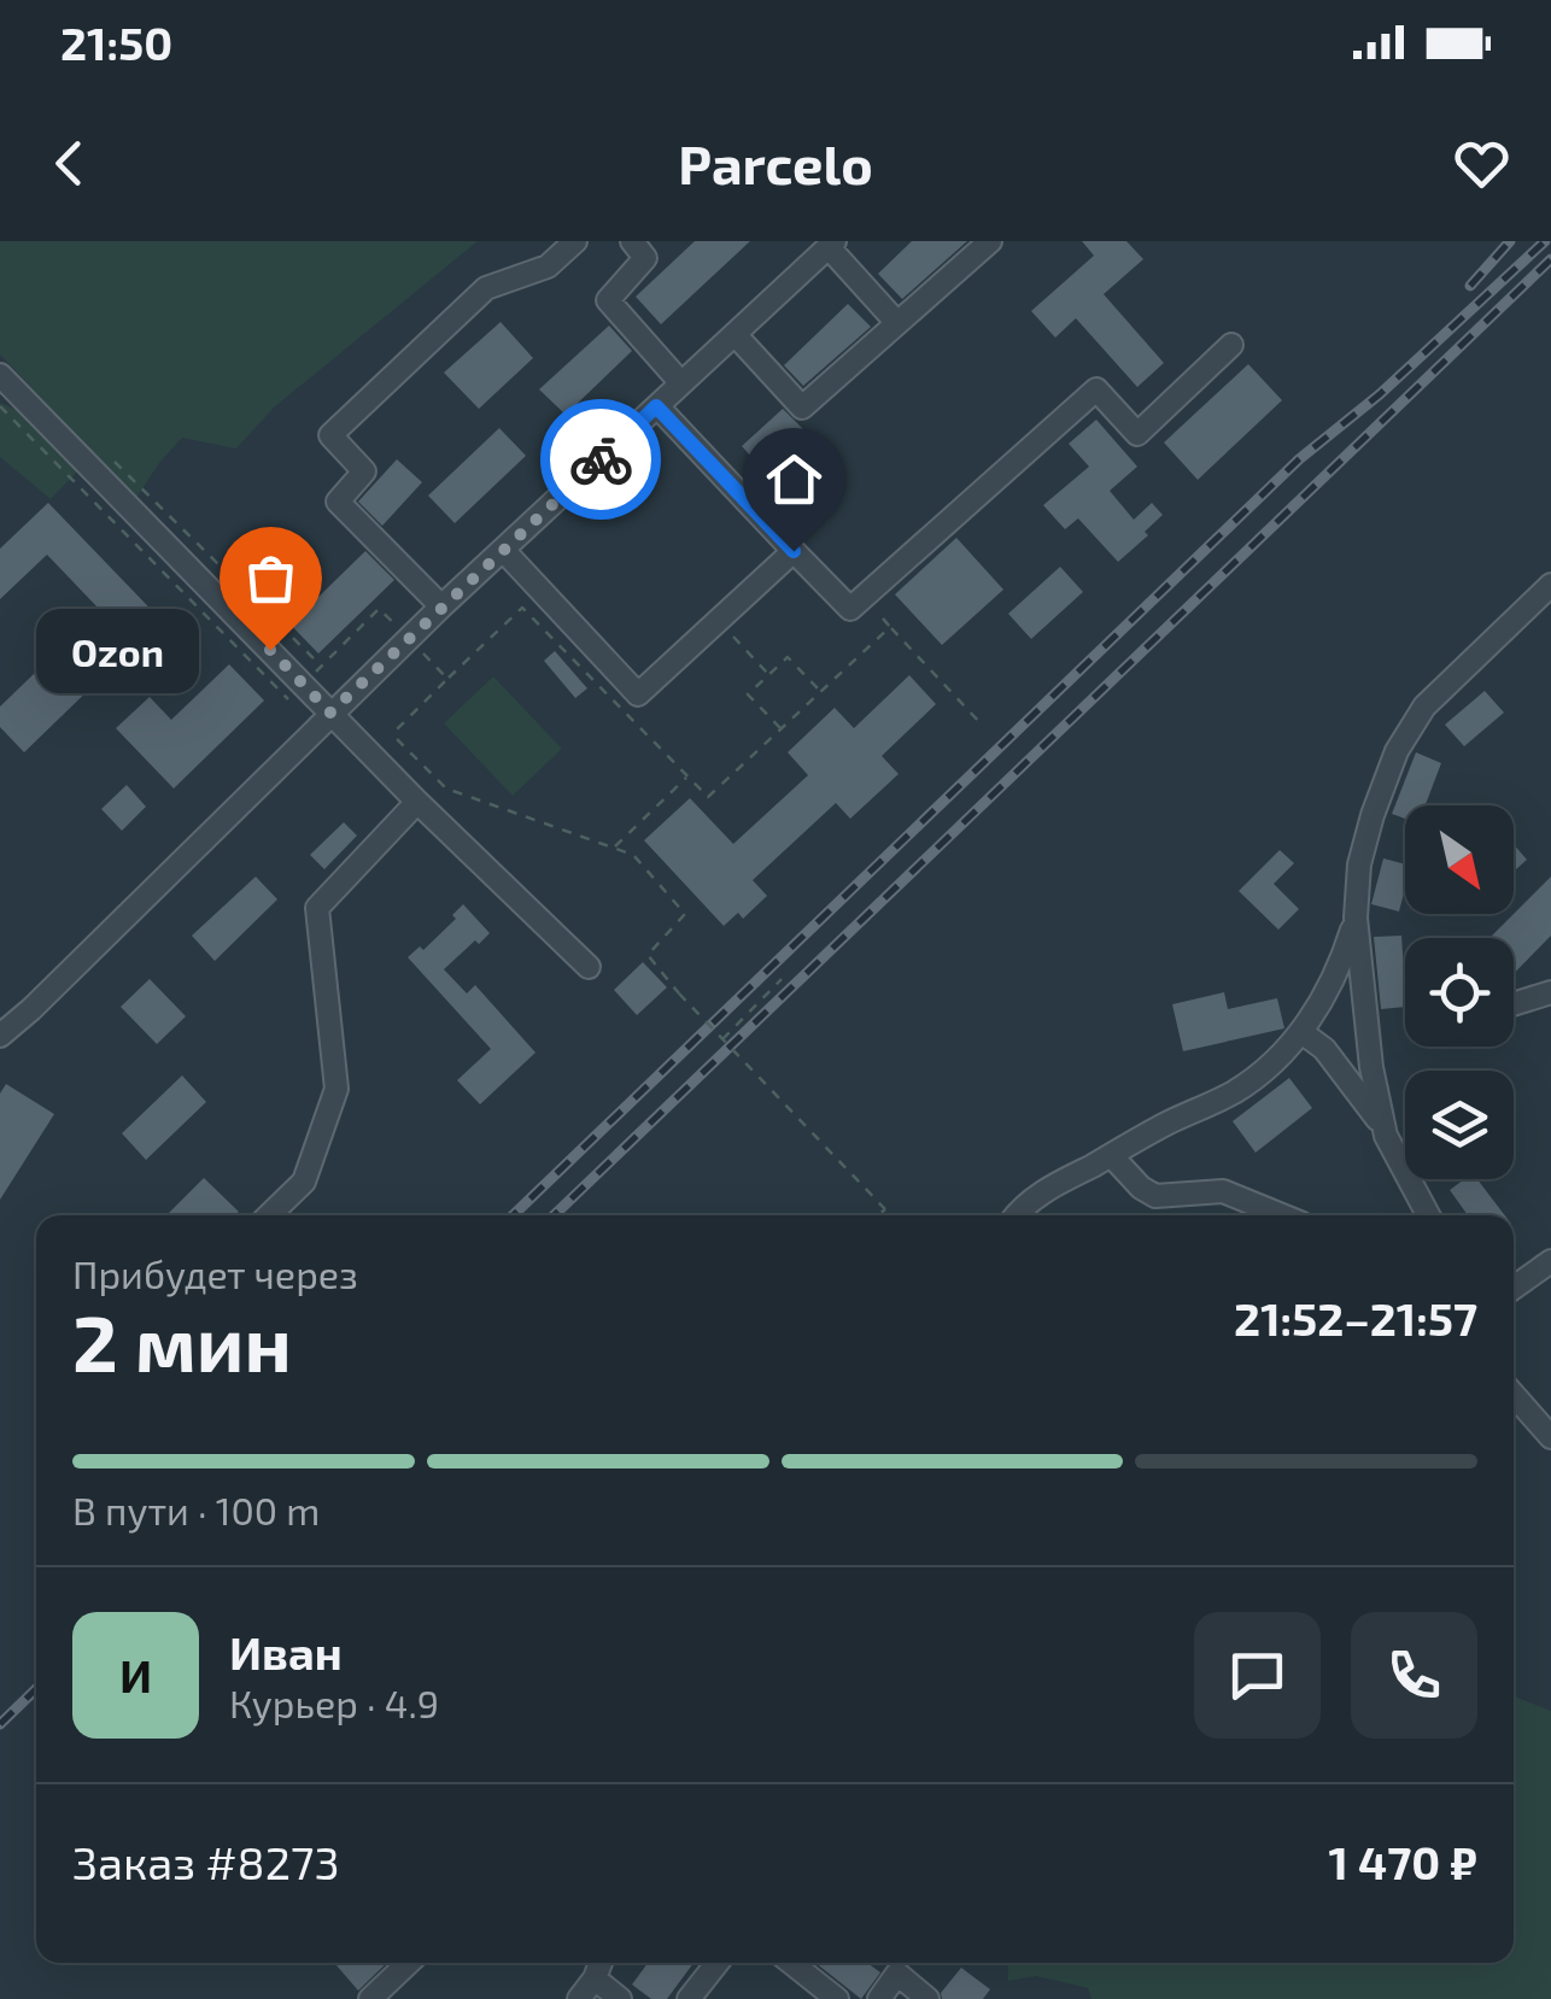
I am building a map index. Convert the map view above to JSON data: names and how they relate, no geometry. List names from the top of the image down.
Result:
{
  "places": ["Ozon"],
  "north": "bottom right",
  "page": {
    "status": "21:50",
    "header": "Parcelo",
    "bubble": "Ozon",
    "heading": ["2 мин", "Прибудет через", "21:52–21:57"],
    "panel": [
      "Иван",
      "Курьер · 4.9",
      "Заказ #8273",
      "1 470 ₽"
    ],
    "bar": "В пути · 100 m",
    "round": "И"
  }
}
